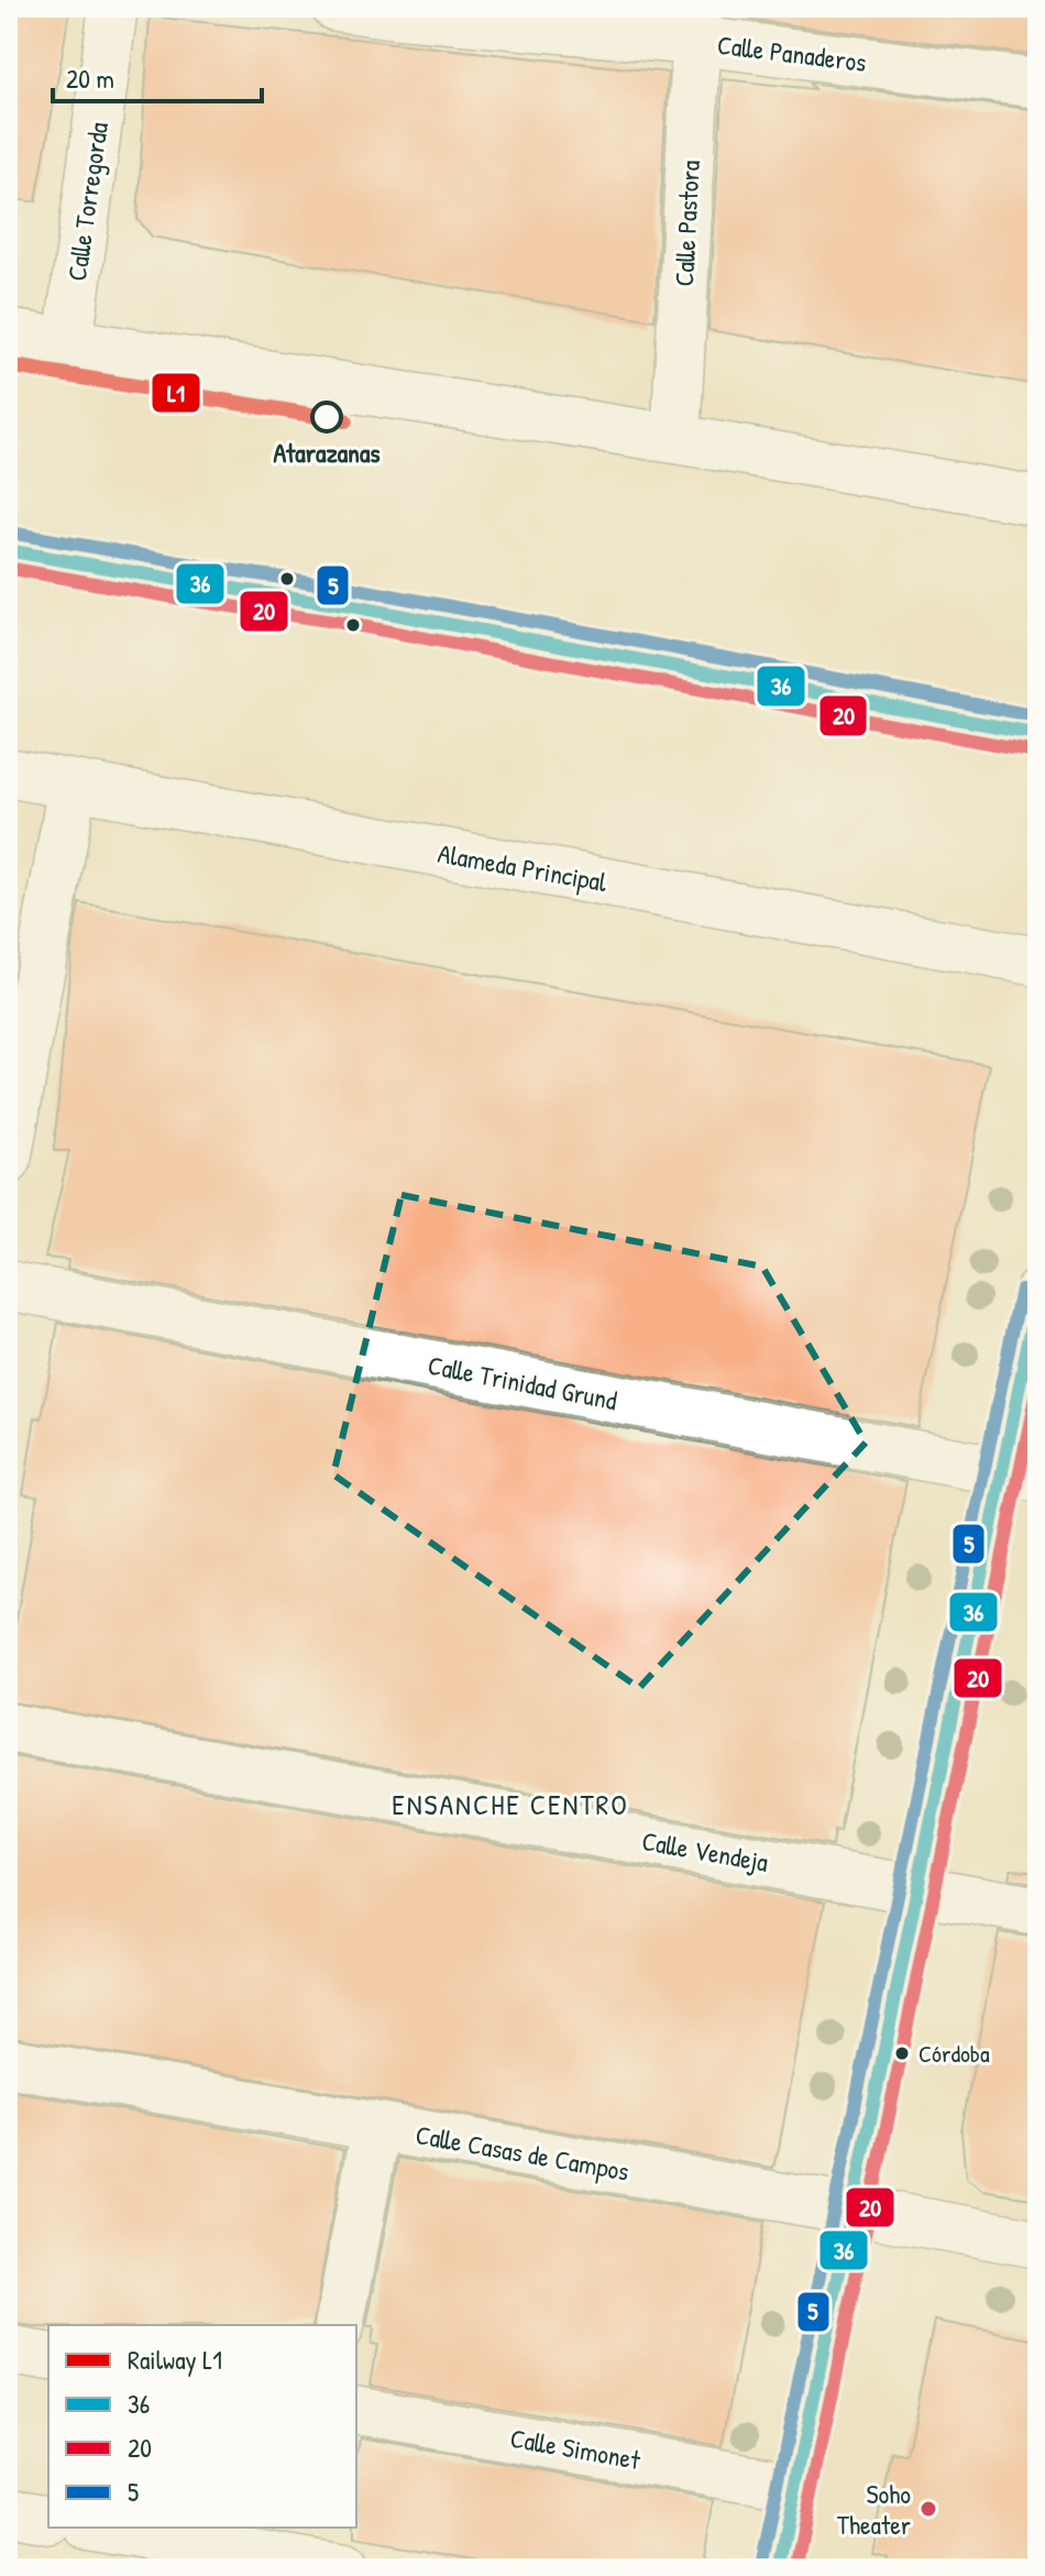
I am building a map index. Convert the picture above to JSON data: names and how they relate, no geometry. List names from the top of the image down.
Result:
{
  "streets": {
    "street": [
      "Calle Panaderos",
      "Calle Torregorda",
      "Calle Pastora",
      "Alameda Principal",
      "Calle Trinidad Grund",
      "Calle Vendeja",
      "Calle Casas de Campos",
      "Calle Simonet"
    ]
  },
  "crossings": [
    ["Calle Panaderos", "Calle Pastora"]
  ],
  "districts": ["ENSANCHE CENTRO"],
  "places": ["Atarazanas", "Córdoba", "Soho Theater"],
  "lines": [
    "rail line L1",
    "transit line 5",
    "transit line 36",
    "transit line 20"
  ],
  "legend": [
    "Railway L1",
    "36",
    "20",
    "5"
  ],
  "scale_bar": "20 m"
}
